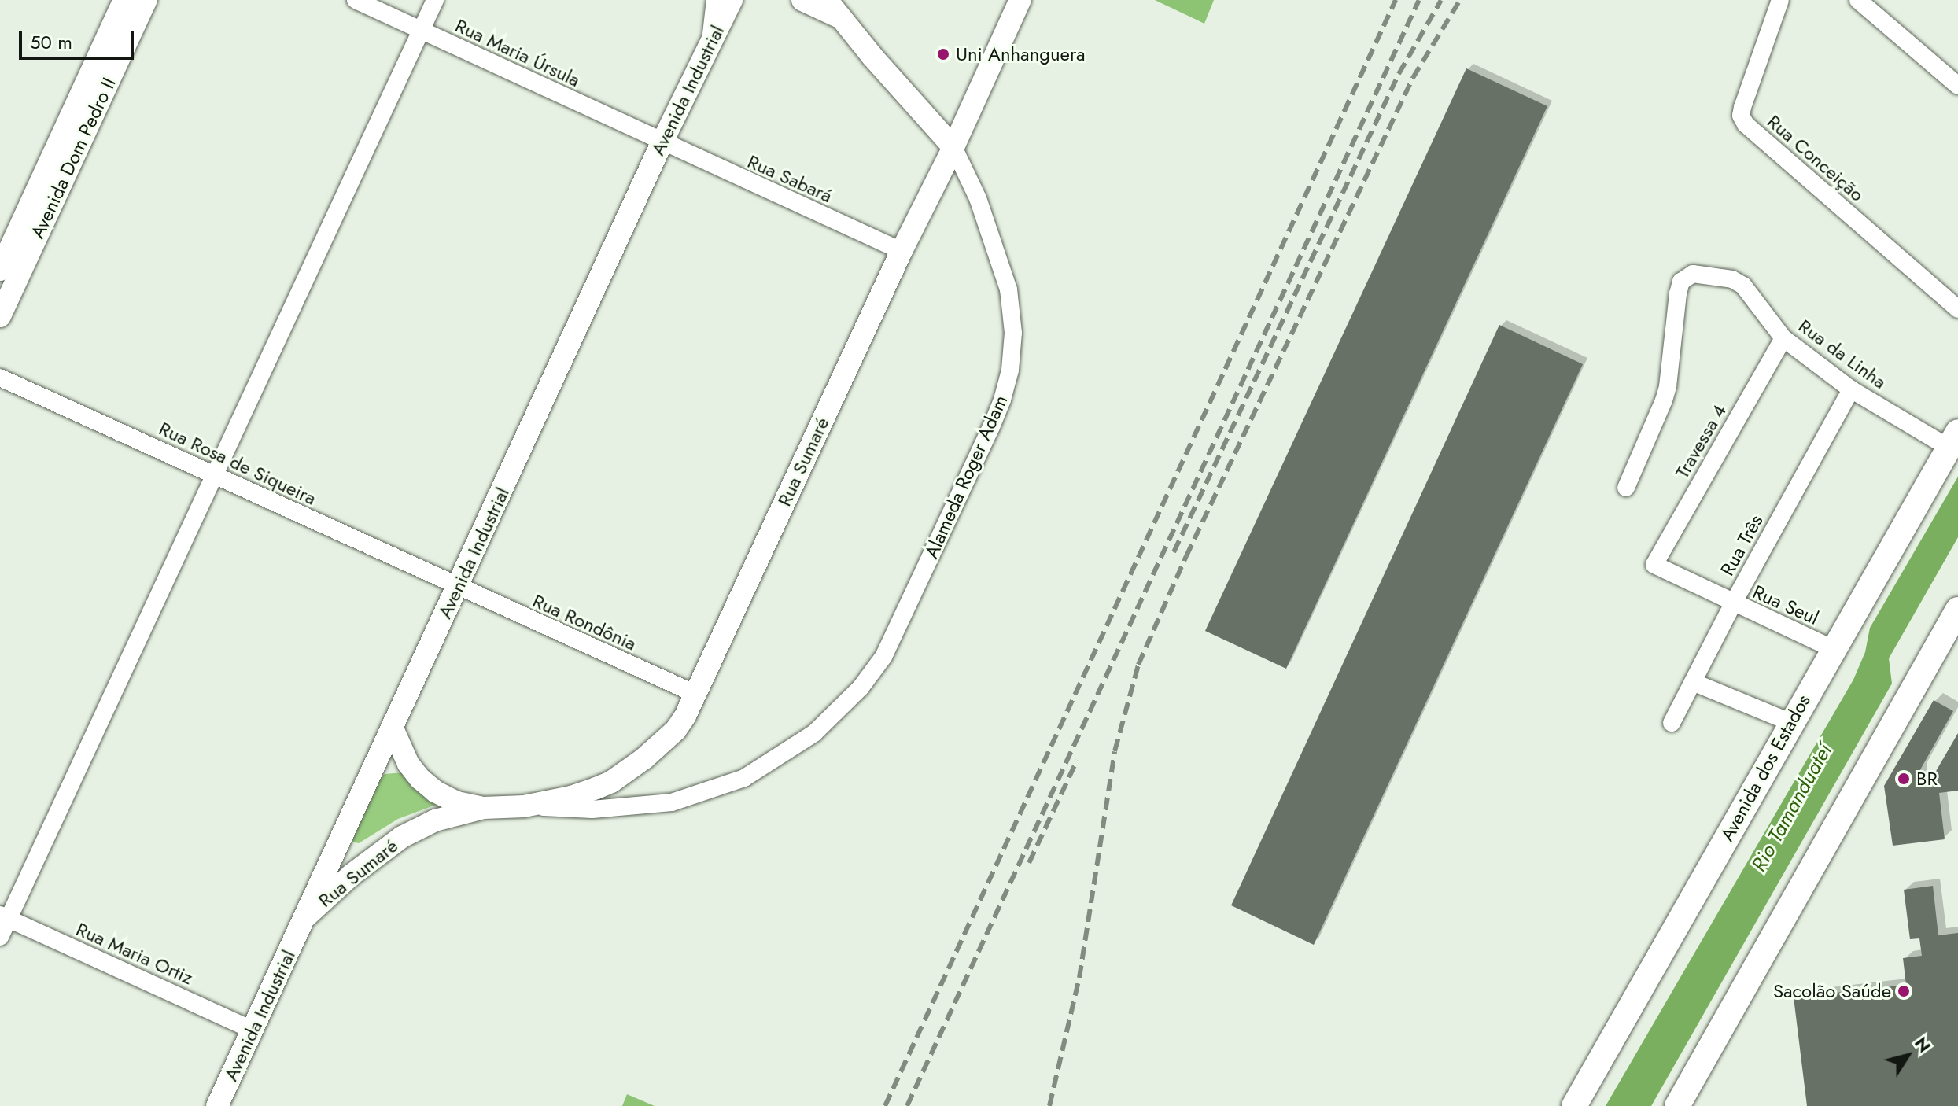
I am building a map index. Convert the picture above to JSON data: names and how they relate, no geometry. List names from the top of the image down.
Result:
{
  "streets": {
    "highway": ["Avenida dos Estados"],
    "main road": [
      "Avenida Industrial",
      "Avenida Dom Pedro II",
      "Rua Sumaré",
      "Alameda Roger Adam"
    ],
    "street": [
      "Rua Maria Úrsula",
      "Rua Conceição",
      "Rua Sabará",
      "Rua da Linha",
      "Travessa 4",
      "Rua Rosa de Siqueira",
      "Rua Três",
      "Rua Seul",
      "Rua Rondônia",
      "Rua Maria Ortiz"
    ]
  },
  "crossings": [
    ["Rua Maria Úrsula", "Avenida Industrial"],
    ["Rua Maria Úrsula", "Rua Sabará"],
    ["Avenida Industrial", "Rua Sabará"],
    ["Avenida Industrial", "Rua Sumaré"],
    ["Avenida Industrial", "Rua Rosa de Siqueira"],
    ["Avenida Industrial", "Rua Rondônia"],
    ["Avenida Industrial", "Rua Maria Ortiz"],
    ["Rua Sabará", "Rua Sumaré"],
    ["Rua da Linha", "Travessa 4"],
    ["Rua da Linha", "Rua Três"],
    ["Rua da Linha", "Avenida dos Estados"],
    ["Travessa 4", "Rua Seul"],
    ["Rua Sumaré", "Alameda Roger Adam"],
    ["Rua Sumaré", "Rua Rondônia"],
    ["Rua Rosa de Siqueira", "Rua Rondônia"],
    ["Rua Três", "Rua Seul"],
    ["Rua Seul", "Avenida dos Estados"]
  ],
  "water": ["Rio Tamanduateí"],
  "places": ["Uni Anhanguera", "BR", "Sacolão Saúde"],
  "scale_bar": "50 m",
  "north": "top right"
}
